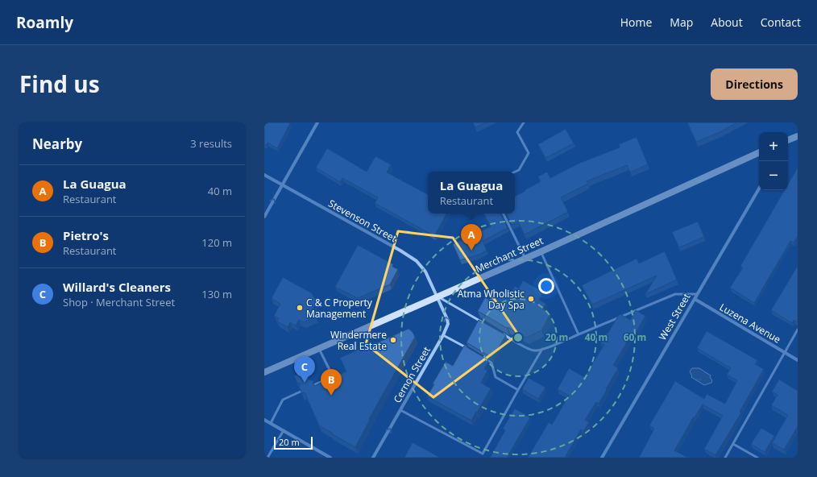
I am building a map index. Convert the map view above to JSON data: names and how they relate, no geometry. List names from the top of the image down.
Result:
{
  "streets": {
    "main road": ["Merchant Street"],
    "street": [
      "Stevenson Street",
      "West Street",
      "Luzena Avenue",
      "Cernon Street"
    ]
  },
  "crossings": [
    ["Stevenson Street", "Merchant Street"],
    ["Stevenson Street", "Cernon Street"],
    ["Merchant Street", "Cernon Street"],
    ["West Street", "Luzena Avenue"]
  ],
  "one_way": ["Cernon Street"],
  "places": ["Atma Wholistic Day Spa", "C & C Property Management", "Windermere Real Estate"],
  "scale_bar": "20 m",
  "page": {
    "header": "Roamly",
    "nav": [
      "Home",
      "Map",
      "About",
      "Contact"
    ],
    "title": "Find us",
    "buttons": "Directions",
    "heading": ["Nearby", "3 results"],
    "map_buttons": ["+", "−"],
    "list": [
      {
        "mark": "A",
        "name": "La Guagua",
        "note": "Restaurant",
        "value": "40 m"
      },
      {
        "mark": "B",
        "name": "Pietro's",
        "note": "Restaurant",
        "value": "120 m"
      },
      {
        "mark": "C",
        "name": "Willard's Cleaners",
        "note": "Shop · Merchant Street",
        "value": "130 m"
      }
    ],
    "popup": ["La Guagua", "Restaurant"],
    "pins": ["A", "C", "B"],
    "scale": "20 m"
  },
  "rings": ["20 m", "40 m", "60 m"]
}
